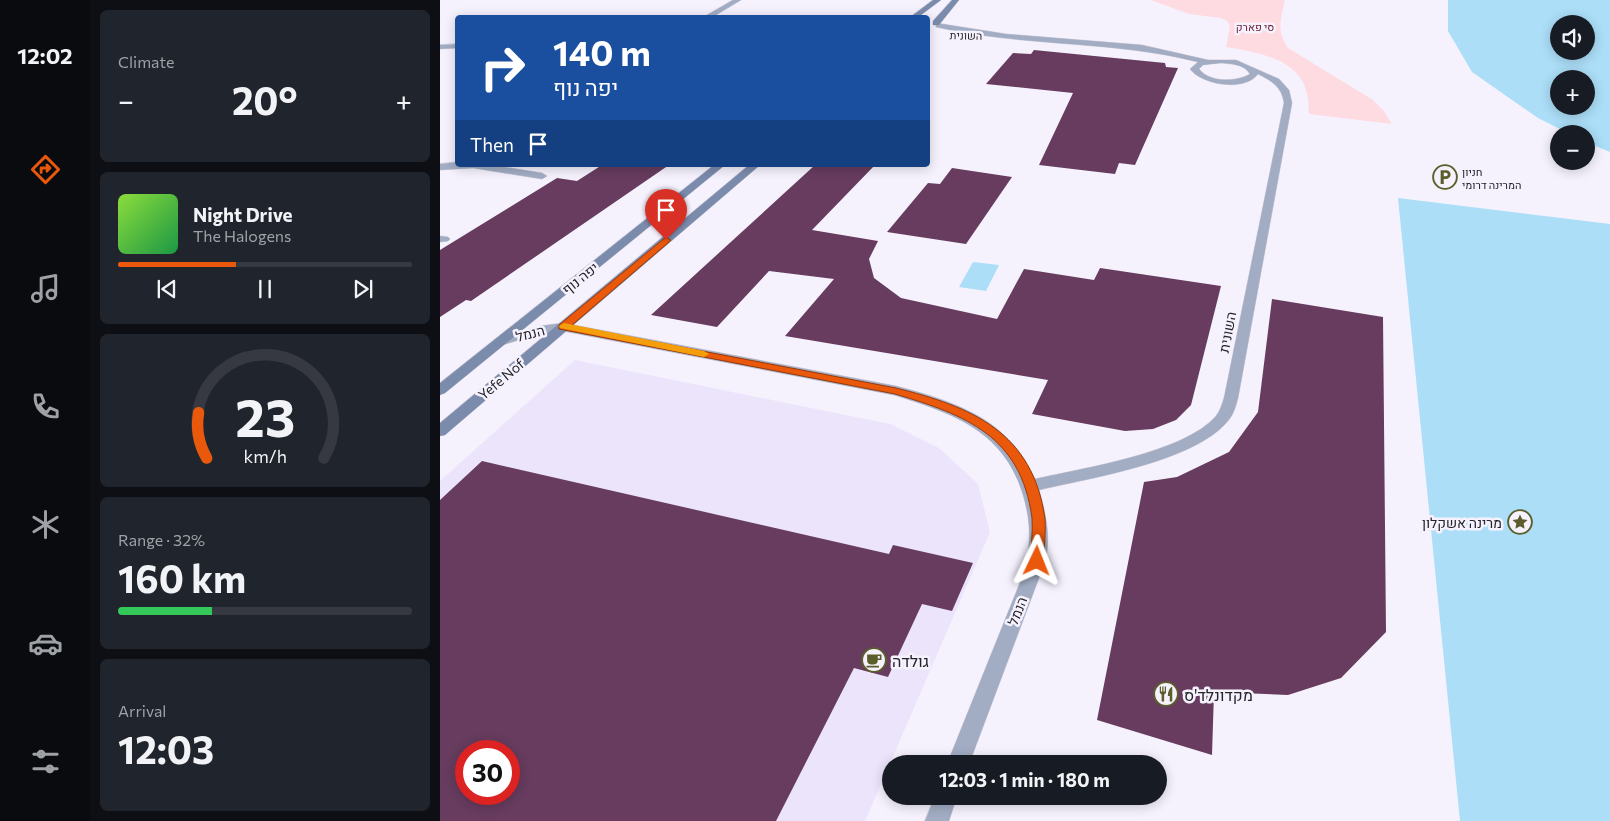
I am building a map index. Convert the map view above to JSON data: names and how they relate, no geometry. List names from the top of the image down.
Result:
{
  "streets": {
    "main road": ["יפה נוף", "Yefe Nof"],
    "street": ["השונית", "הנמל"]
  },
  "crossings": [
    ["השונית", "הנמל"],
    ["יפה נוף", "הנמל"],
    ["יפה נוף", "Yefe Nof"],
    ["הנמל", "Yefe Nof"]
  ],
  "parks": ["סי פארק"],
  "places": {
    "parking": ["חניון המרינה דרומי"],
    "place": ["מרינה אשקלון"],
    "cafe": ["גולדה"],
    "restaurant": ["מקדונלד'ס"]
  },
  "page": {
    "tabs": "12:02",
    "tile": [
      "Climate",
      ["Range · 32%", "160 km"],
      ["Arrival", "12:03"]
    ],
    "map_buttons": ["+", "−"],
    "turn": ["140 m", "יפה נוף"],
    "heat": ["−", "20°", "+"],
    "then": "Then",
    "song": ["Night Drive", "The Halogens"],
    "limit": "30",
    "trip": "12:03 · 1 min · 180 m",
    "gauge": ["23", "km/h"]
  }
}
